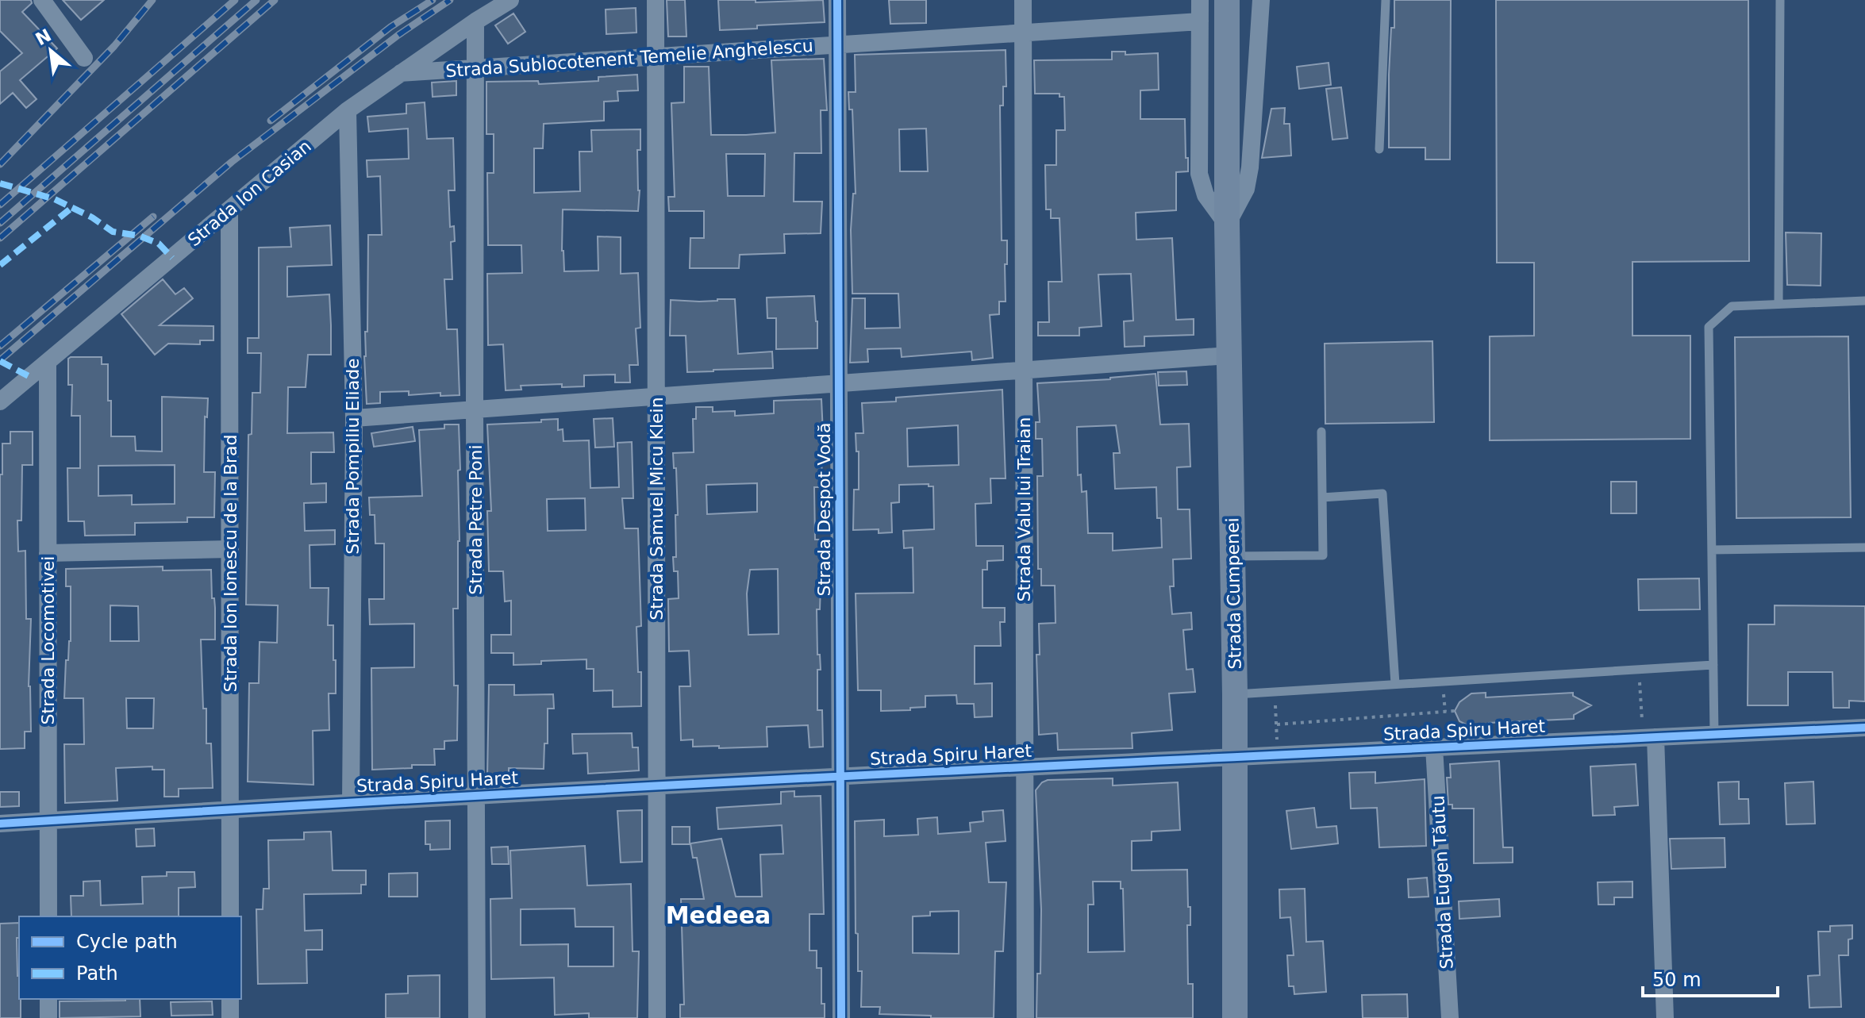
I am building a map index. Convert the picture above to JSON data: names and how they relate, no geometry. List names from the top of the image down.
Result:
{
  "streets": {
    "main road": ["Strada Cumpenei"],
    "street": [
      "Strada Sublocotenent Temelie Anghelescu",
      "Strada Ion Casian",
      "Strada Pompiliu Eliade",
      "Strada Samuel Micu Klein",
      "Strada Despot Vodă",
      "Strada Valu lui Traian",
      "Strada Petre Poni",
      "Strada Ion Ionescu de la Brad",
      "Strada Locomotivei",
      "Strada Spiru Haret",
      "Strada Eugen Tăutu"
    ]
  },
  "crossings": [
    ["Strada Sublocotenent Temelie Anghelescu", "Strada Ion Casian"],
    ["Strada Sublocotenent Temelie Anghelescu", "Strada Samuel Micu Klein"],
    ["Strada Sublocotenent Temelie Anghelescu", "Strada Despot Vodă"],
    ["Strada Sublocotenent Temelie Anghelescu", "Strada Valu lui Traian"],
    ["Strada Sublocotenent Temelie Anghelescu", "Strada Petre Poni"],
    ["Strada Ion Casian", "Strada Pompiliu Eliade"],
    ["Strada Ion Casian", "Strada Petre Poni"],
    ["Strada Ion Casian", "Strada Ion Ionescu de la Brad"],
    ["Strada Ion Casian", "Strada Locomotivei"],
    ["Strada Pompiliu Eliade", "Strada Spiru Haret"],
    ["Strada Samuel Micu Klein", "Strada Spiru Haret"],
    ["Strada Despot Vodă", "Strada Spiru Haret"],
    ["Strada Valu lui Traian", "Strada Spiru Haret"],
    ["Strada Petre Poni", "Strada Spiru Haret"],
    ["Strada Ion Ionescu de la Brad", "Strada Spiru Haret"],
    ["Strada Cumpenei", "Strada Spiru Haret"],
    ["Strada Locomotivei", "Strada Spiru Haret"],
    ["Strada Spiru Haret", "Strada Eugen Tăutu"]
  ],
  "districts": ["Medeea"],
  "legend": ["Cycle path", "Path"],
  "scale_bar": "50 m",
  "north": "top left"
}
